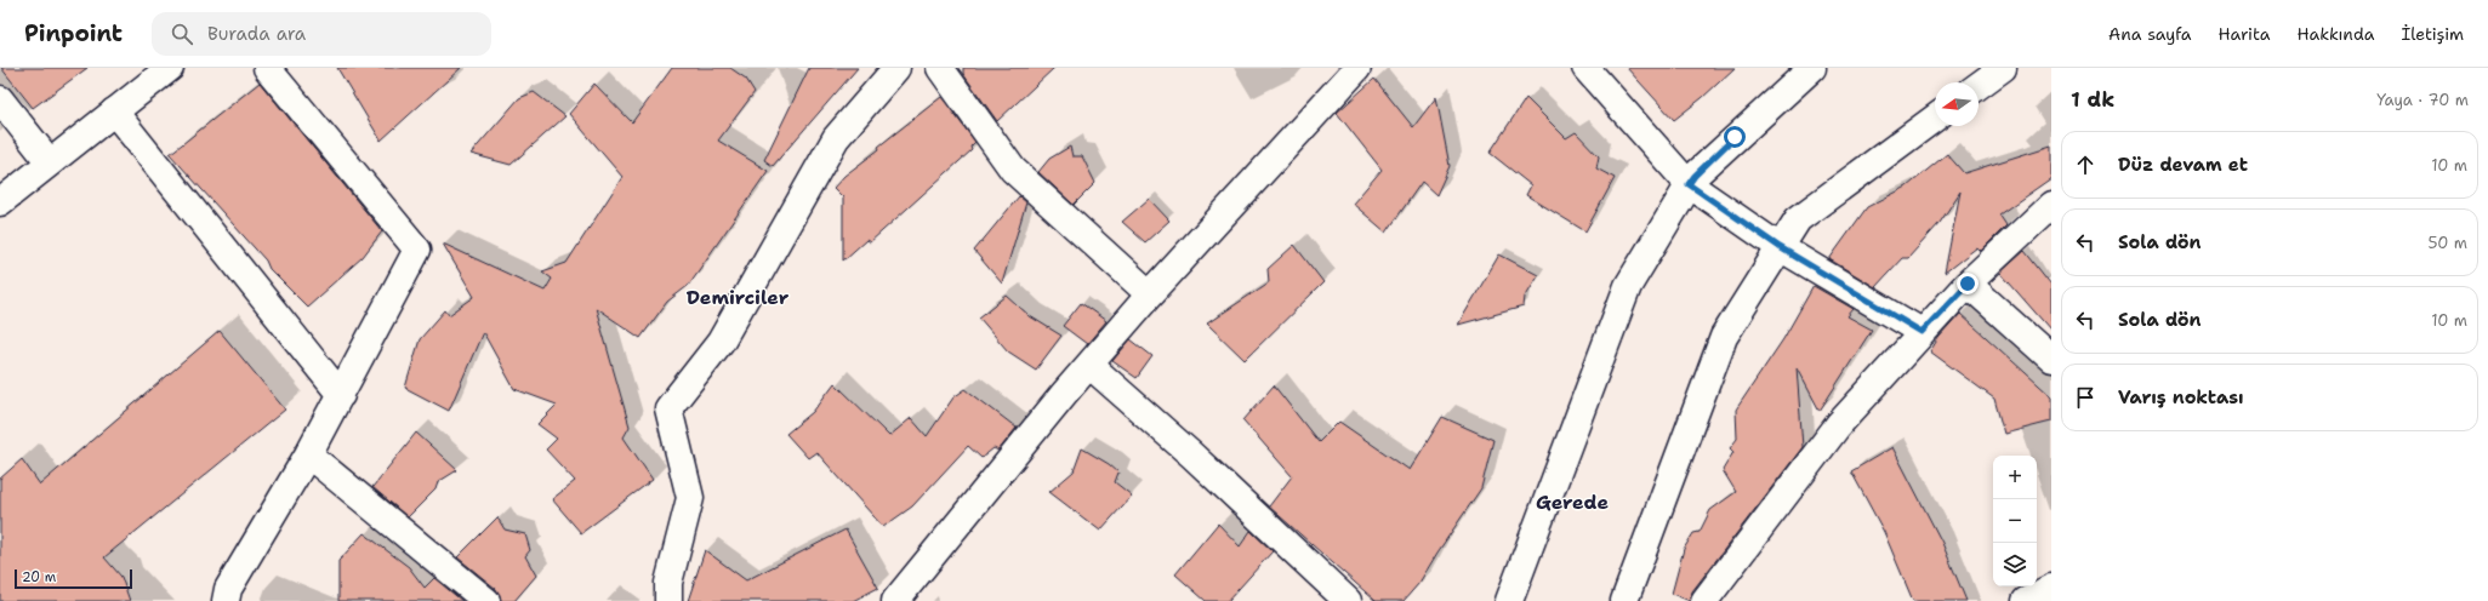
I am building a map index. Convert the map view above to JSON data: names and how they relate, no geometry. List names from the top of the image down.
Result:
{
  "districts": ["Demirciler", "Gerede"],
  "scale_bar": "20 m",
  "north": "left",
  "page": {
    "header": "Pinpoint",
    "search": "Burada ara",
    "nav": [
      "Ana sayfa",
      "Harita",
      "Hakkında",
      "İletişim"
    ],
    "heading": ["1 dk", "Yaya · 70 m"],
    "list": [
      ["Düz devam et", "10 m"],
      ["Sola dön", "50 m"],
      ["Sola dön", "10 m"],
      "Varış noktası"
    ],
    "map_buttons": ["+", "−"],
    "scale": "20 m"
  }
}
